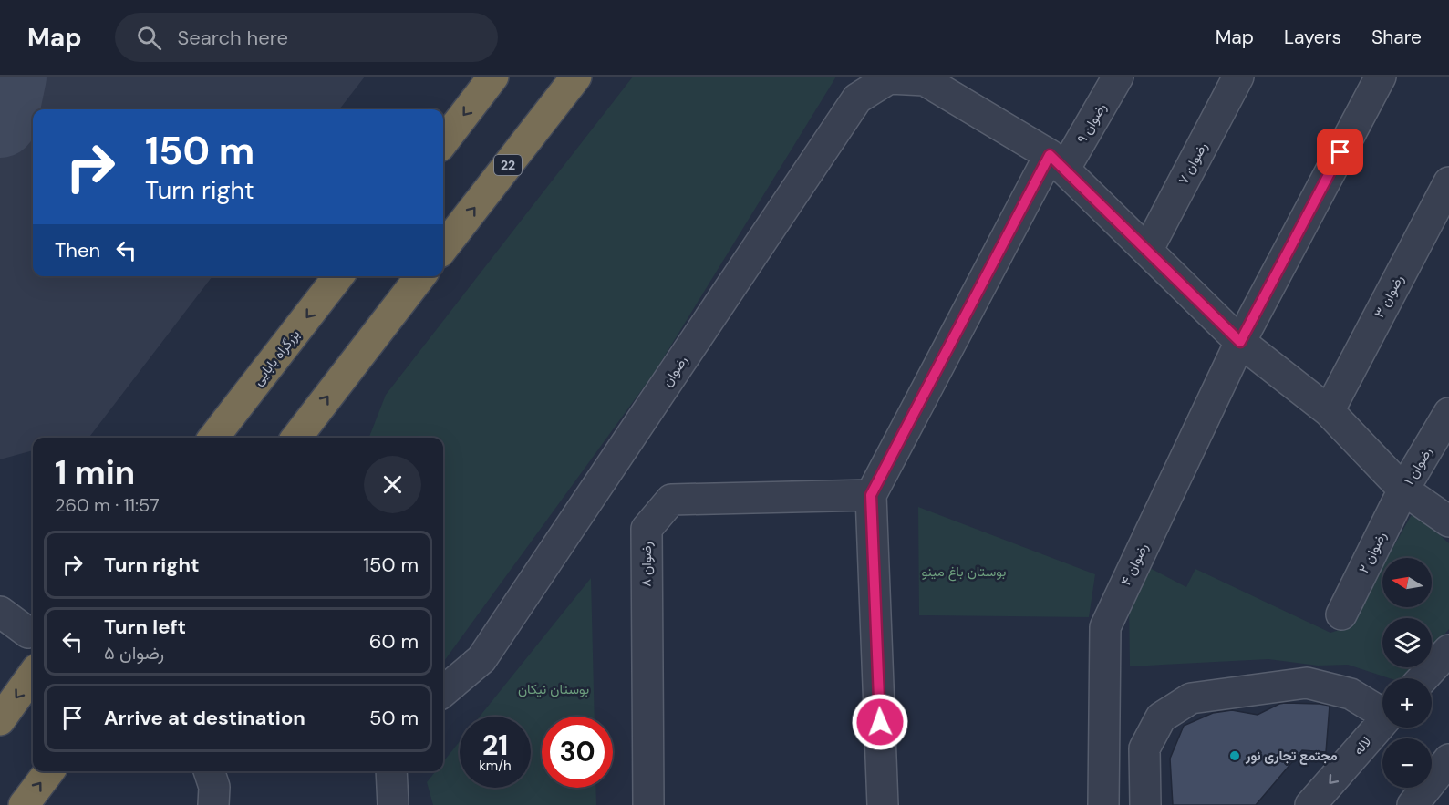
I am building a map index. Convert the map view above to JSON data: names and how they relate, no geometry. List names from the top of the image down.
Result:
{
  "streets": {
    "highway": ["22", "بزرگراه بابایی"],
    "street": [
      "رضوان ۹",
      "رضوان ۷",
      "رضوان ۳",
      "رضوان",
      "رضوان ۱",
      "رضوان ۲",
      "رضوان ۸",
      "رضوان ۴",
      "لاله"
    ]
  },
  "crossings": [
    ["رضوان ۹", "رضوان ۸"],
    ["رضوان ۱", "رضوان ۲"]
  ],
  "parks": ["بوستان باغ مینو", "بوستان نیکان"],
  "places": ["مجتمع تجاری نور"],
  "north": "left",
  "page": {
    "header": "Map",
    "search": "Search here",
    "nav": ["Map", "Layers", "Share"],
    "turn": ["150 m", "Turn right"],
    "then": "Then",
    "heading": ["1 min", "260 m · 11:57"],
    "list": [
      {
        "name": "Turn right",
        "value": "150 m"
      },
      {
        "name": "Turn left",
        "note": "رضوان ۵",
        "value": "60 m"
      },
      {
        "name": "Arrive at destination",
        "value": "50 m"
      }
    ],
    "map_buttons": ["+", "−"],
    "speed": "21 km/h",
    "limit": "30"
  }
}
